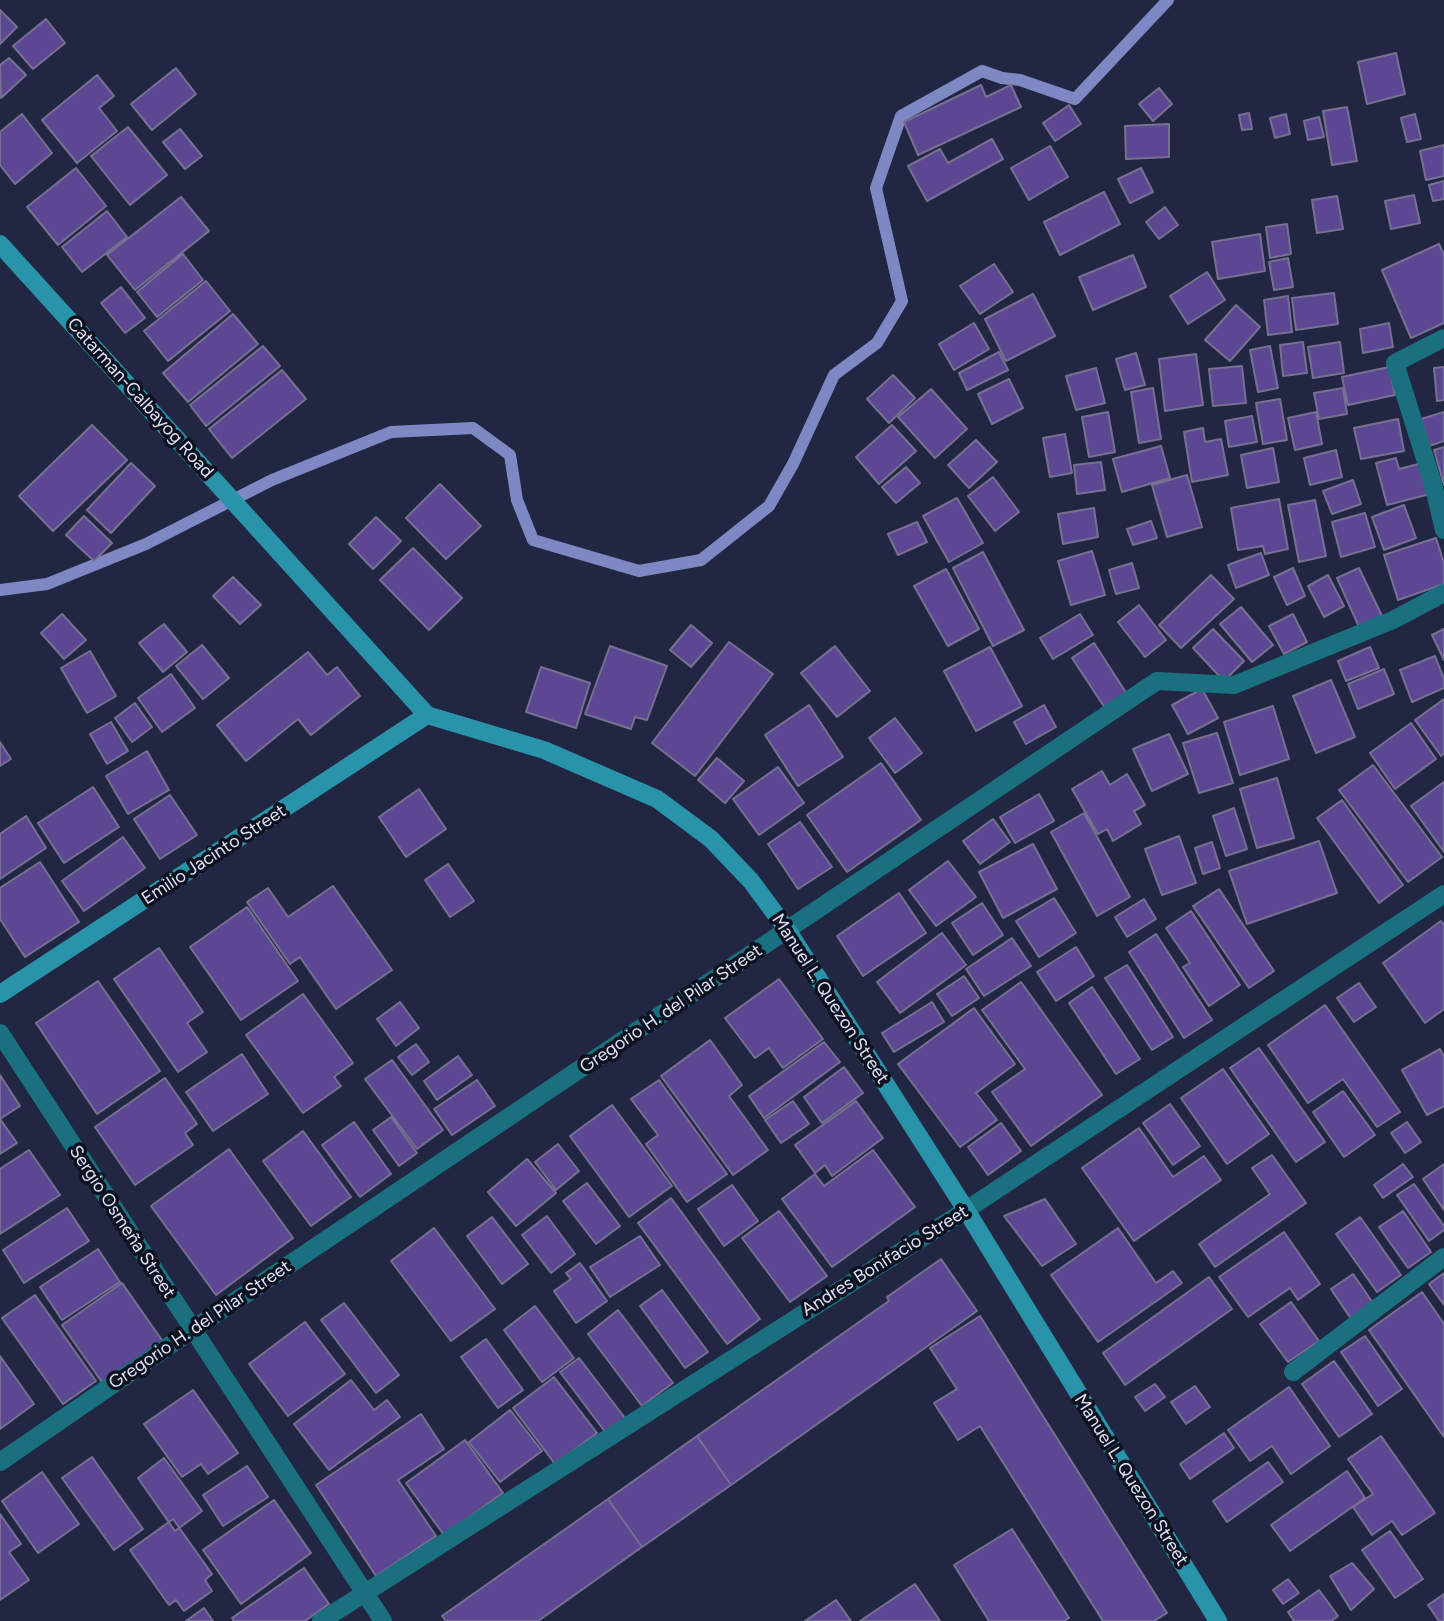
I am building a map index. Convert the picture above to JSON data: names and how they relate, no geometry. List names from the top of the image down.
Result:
{
  "streets": {
    "main road": ["Catarman-Calbayog Road", "Emilio Jacinto Street", "Manuel L. Quezon Street"],
    "street": ["Gregorio H. del Pilar Street", "Sergio Osmeña Street", "Andres Bonifacio Street"]
  },
  "crossings": [
    ["Catarman-Calbayog Road", "Emilio Jacinto Street"],
    ["Catarman-Calbayog Road", "Manuel L. Quezon Street"],
    ["Emilio Jacinto Street", "Manuel L. Quezon Street"],
    ["Manuel L. Quezon Street", "Gregorio H. del Pilar Street"],
    ["Manuel L. Quezon Street", "Andres Bonifacio Street"],
    ["Gregorio H. del Pilar Street", "Sergio Osmeña Street"],
    ["Sergio Osmeña Street", "Andres Bonifacio Street"]
  ]
}
